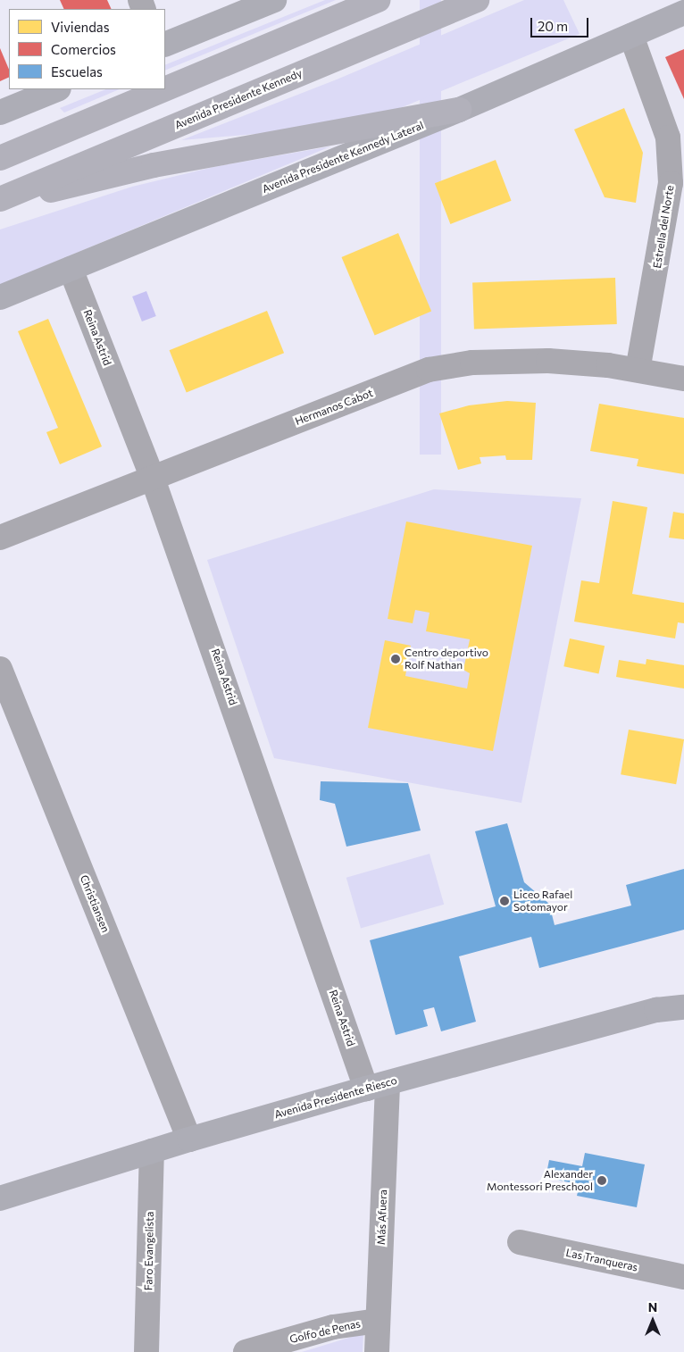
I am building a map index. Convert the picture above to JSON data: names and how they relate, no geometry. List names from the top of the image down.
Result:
{
  "streets": {
    "highway": ["Avenida Presidente Kennedy"],
    "main road": ["Avenida Presidente Kennedy Lateral", "Avenida Presidente Riesco"],
    "street": [
      "Estrella del Norte",
      "Reina Astrid",
      "Hermanos Cabot",
      "Christiansen",
      "Más Afuera",
      "Faro Evangelista",
      "Las Tranqueras",
      "Golfo de Penas"
    ]
  },
  "crossings": [
    ["Avenida Presidente Kennedy Lateral", "Estrella del Norte"],
    ["Avenida Presidente Kennedy Lateral", "Reina Astrid"],
    ["Estrella del Norte", "Hermanos Cabot"],
    ["Reina Astrid", "Hermanos Cabot"],
    ["Reina Astrid", "Avenida Presidente Riesco"],
    ["Reina Astrid", "Más Afuera"],
    ["Christiansen", "Avenida Presidente Riesco"],
    ["Avenida Presidente Riesco", "Más Afuera"],
    ["Avenida Presidente Riesco", "Faro Evangelista"],
    ["Más Afuera", "Golfo de Penas"]
  ],
  "places": ["Centro deportivo Rolf Nathan", "Liceo Rafael Sotomayor", "Alexander Montessori Preschool"],
  "legend": ["Viviendas", "Comercios", "Escuelas"],
  "scale_bar": "20 m",
  "north": "top"
}
